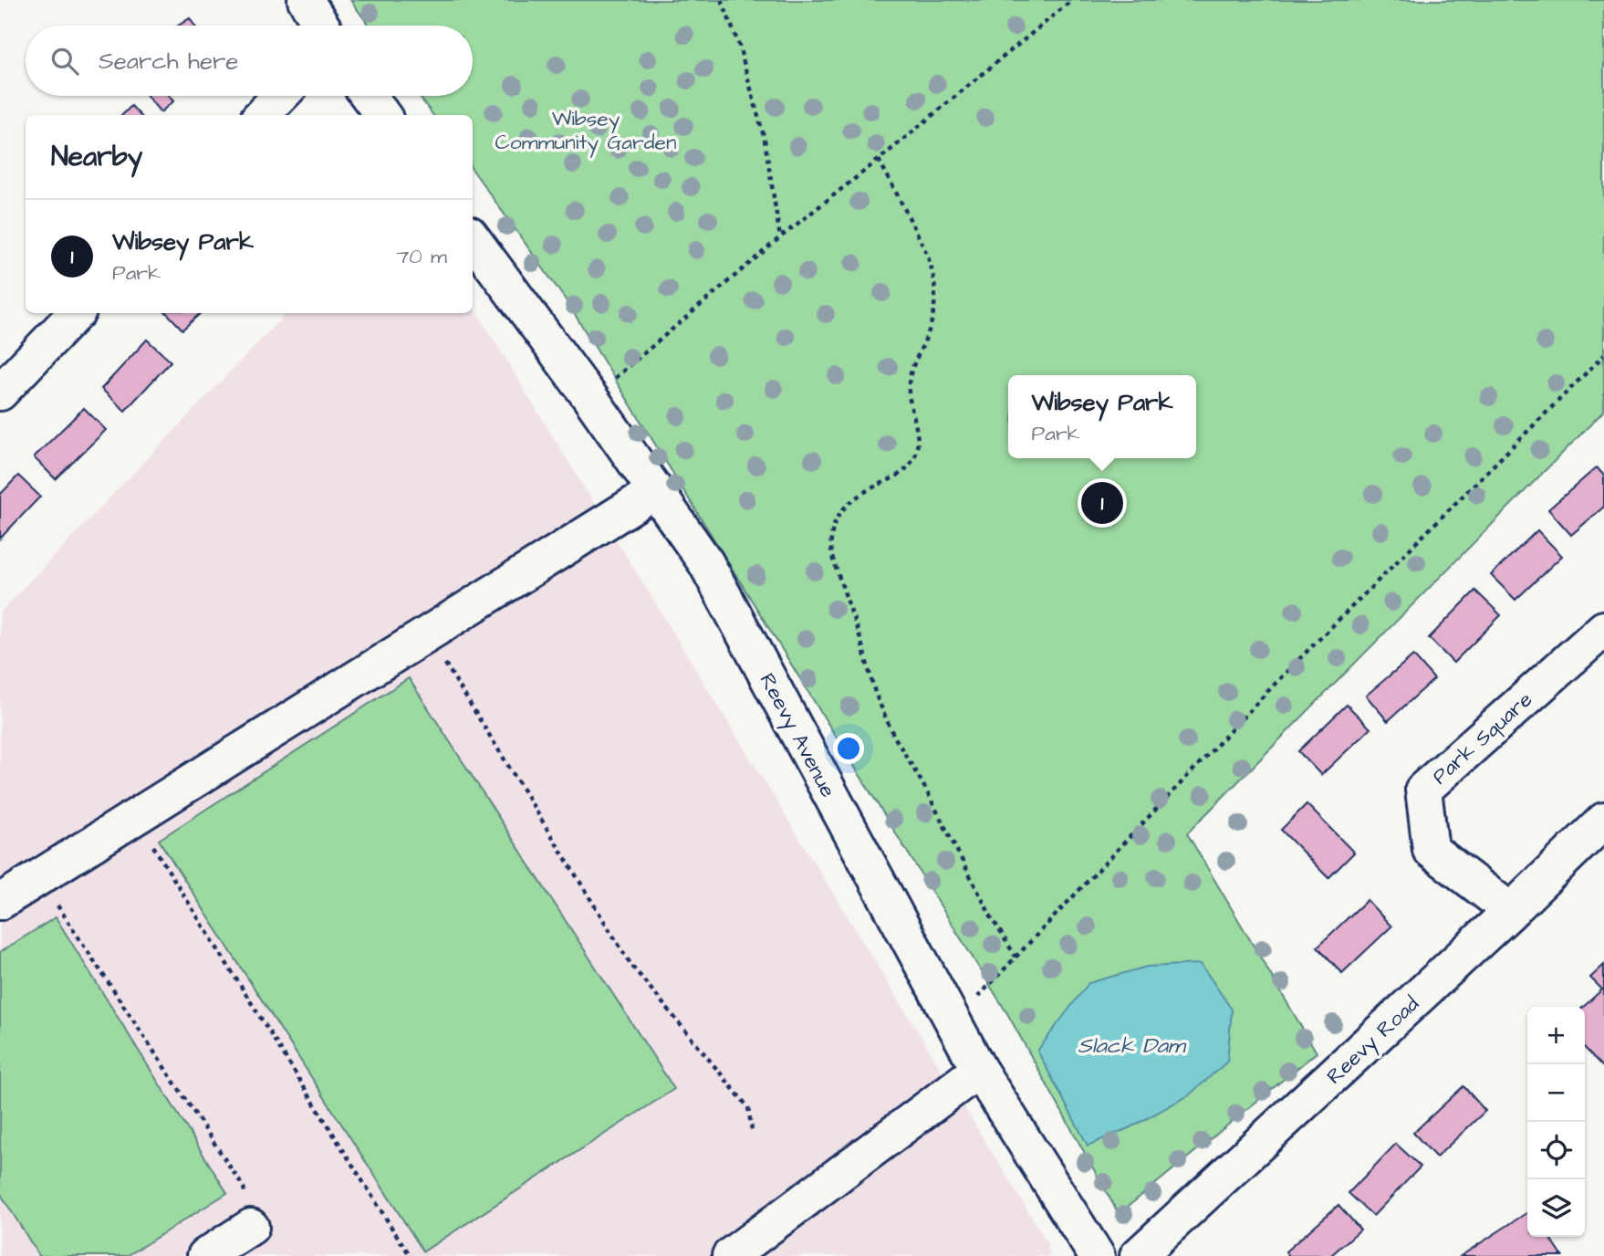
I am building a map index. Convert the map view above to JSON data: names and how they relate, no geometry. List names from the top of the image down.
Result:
{
  "streets": {
    "street": ["Reevy Avenue", "Park Square", "Reevy Road"]
  },
  "crossings": [
    ["Park Square", "Reevy Road"]
  ],
  "water": ["Slack Dam"],
  "parks": ["Wibsey Community Garden"],
  "page": {
    "search": "Search here",
    "heading": "Nearby",
    "list": [
      {
        "mark": "1",
        "name": "Wibsey Park",
        "note": "Park",
        "value": "70 m"
      }
    ],
    "popup": ["Wibsey Park", "Park"],
    "pins": "1",
    "map_buttons": ["+", "−"]
  }
}
